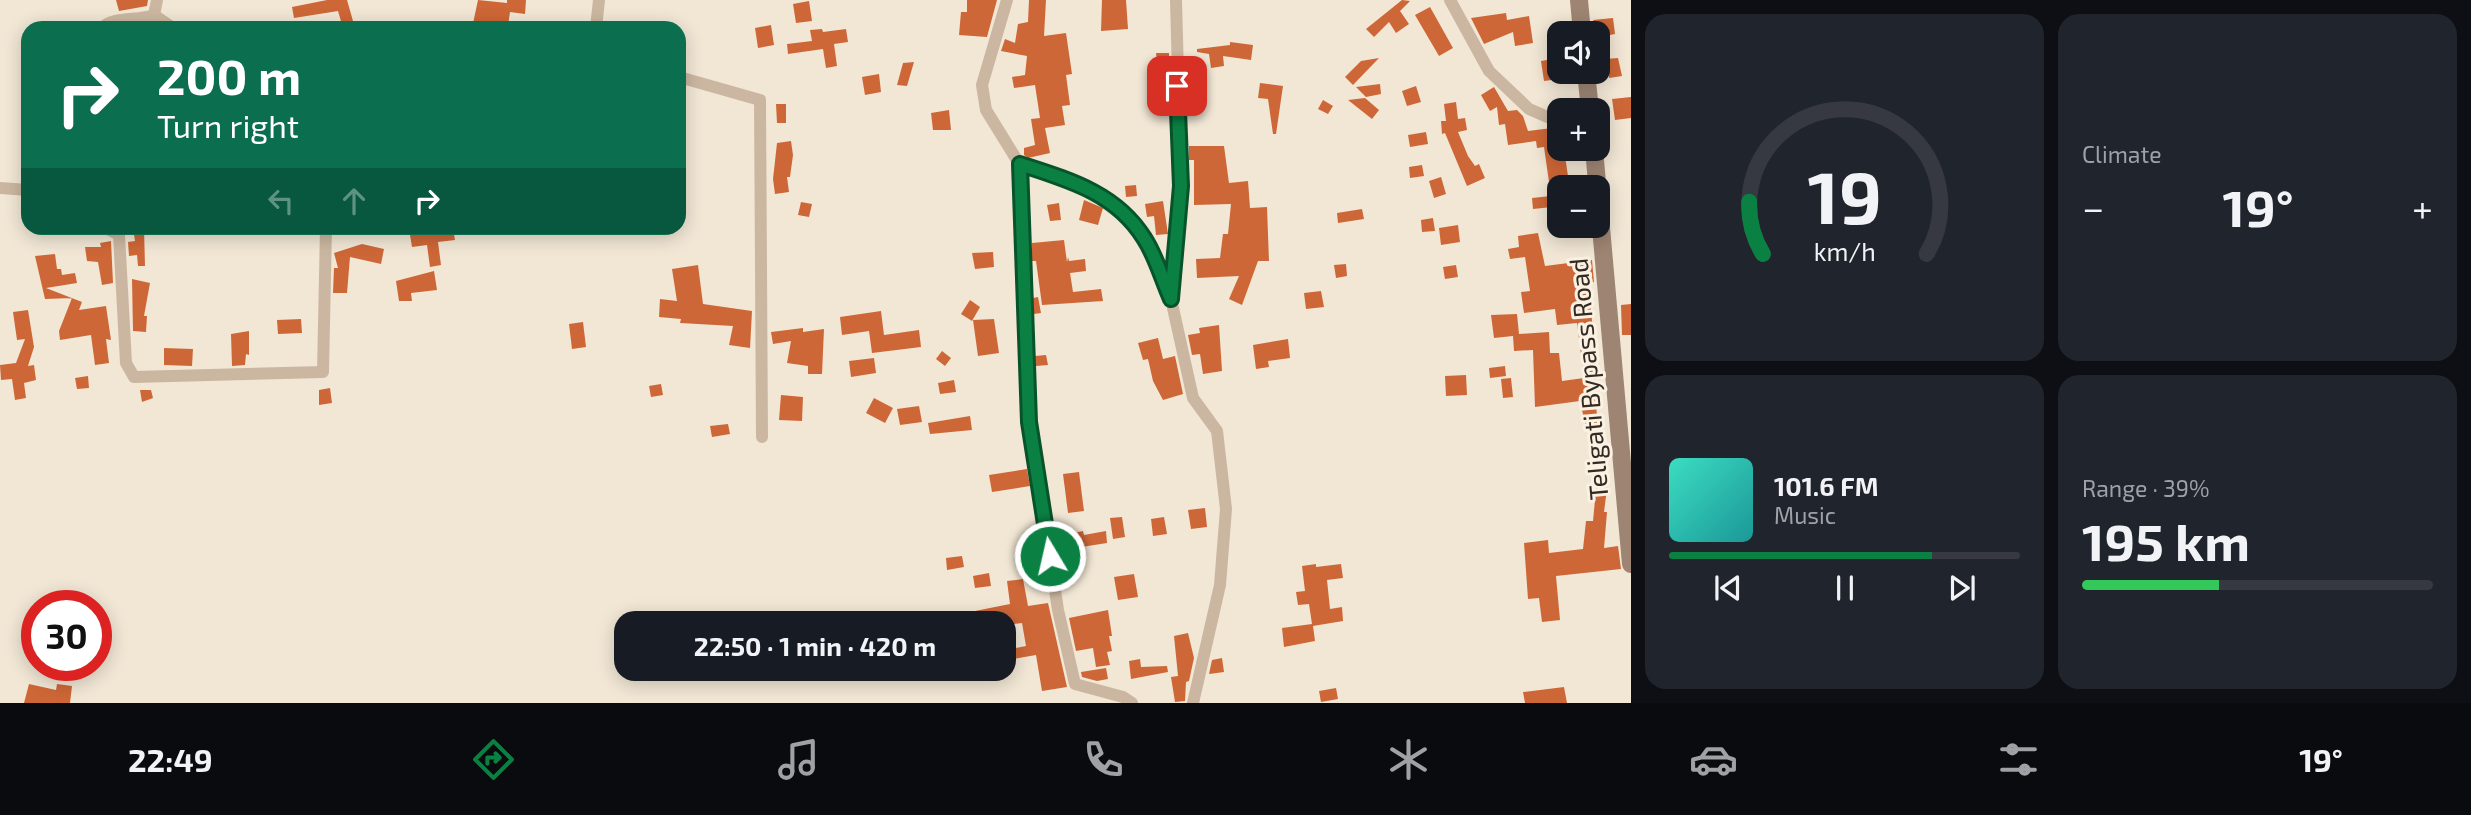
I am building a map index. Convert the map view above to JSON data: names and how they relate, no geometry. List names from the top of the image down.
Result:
{
  "streets": {
    "main road": ["Teligati Bypass Road"]
  },
  "page": {
    "tile": [
      "Climate",
      ["Range · 39%", "195 km"]
    ],
    "map_buttons": ["+", "−"],
    "turn": ["200 m", "Turn right"],
    "heat": ["−", "19°", "+"],
    "song": ["101.6 FM", "Music"],
    "limit": "30",
    "trip": "22:50 · 1 min · 420 m",
    "tabs": ["22:49", "19°"],
    "gauge": ["19", "km/h"]
  }
}
